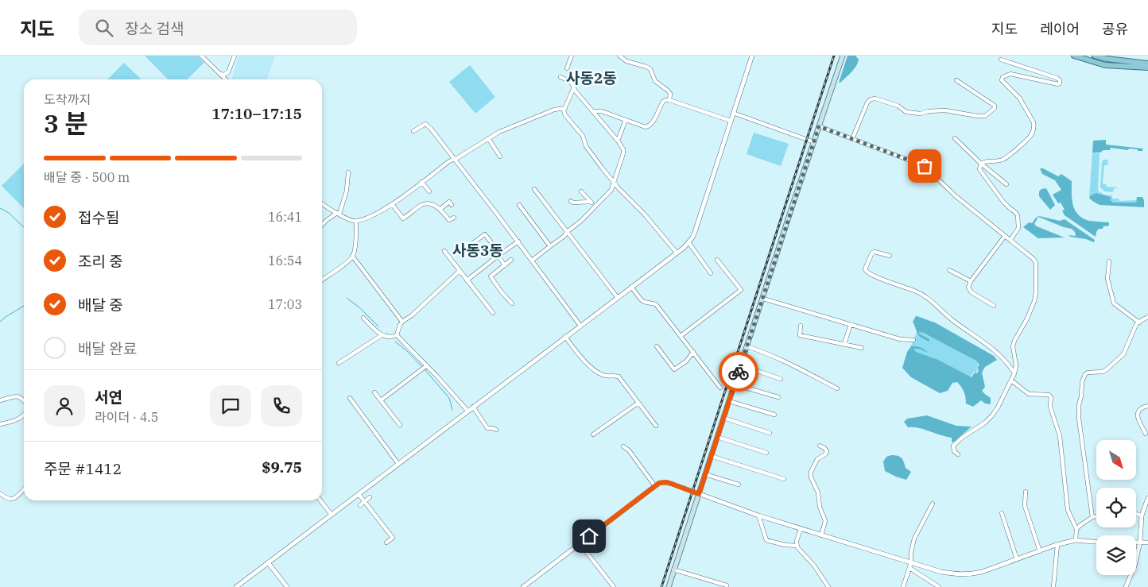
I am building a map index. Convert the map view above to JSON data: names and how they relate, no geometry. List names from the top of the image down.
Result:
{
  "districts": ["사동2동", "사동3동"],
  "north": "bottom right",
  "page": {
    "header": "지도",
    "search": "장소 검색",
    "nav": ["지도", "레이어", "공유"],
    "heading": ["3 분", "도착까지", "17:10–17:15"],
    "panel": [
      "서연",
      "라이더 · 4.5",
      "주문 #1412",
      "$9.75"
    ],
    "bar": "배달 중 · 500 m",
    "list": [
      ["접수됨", "16:41"],
      ["조리 중", "16:54"],
      ["배달 중", "17:03"],
      "배달 완료"
    ]
  }
}
